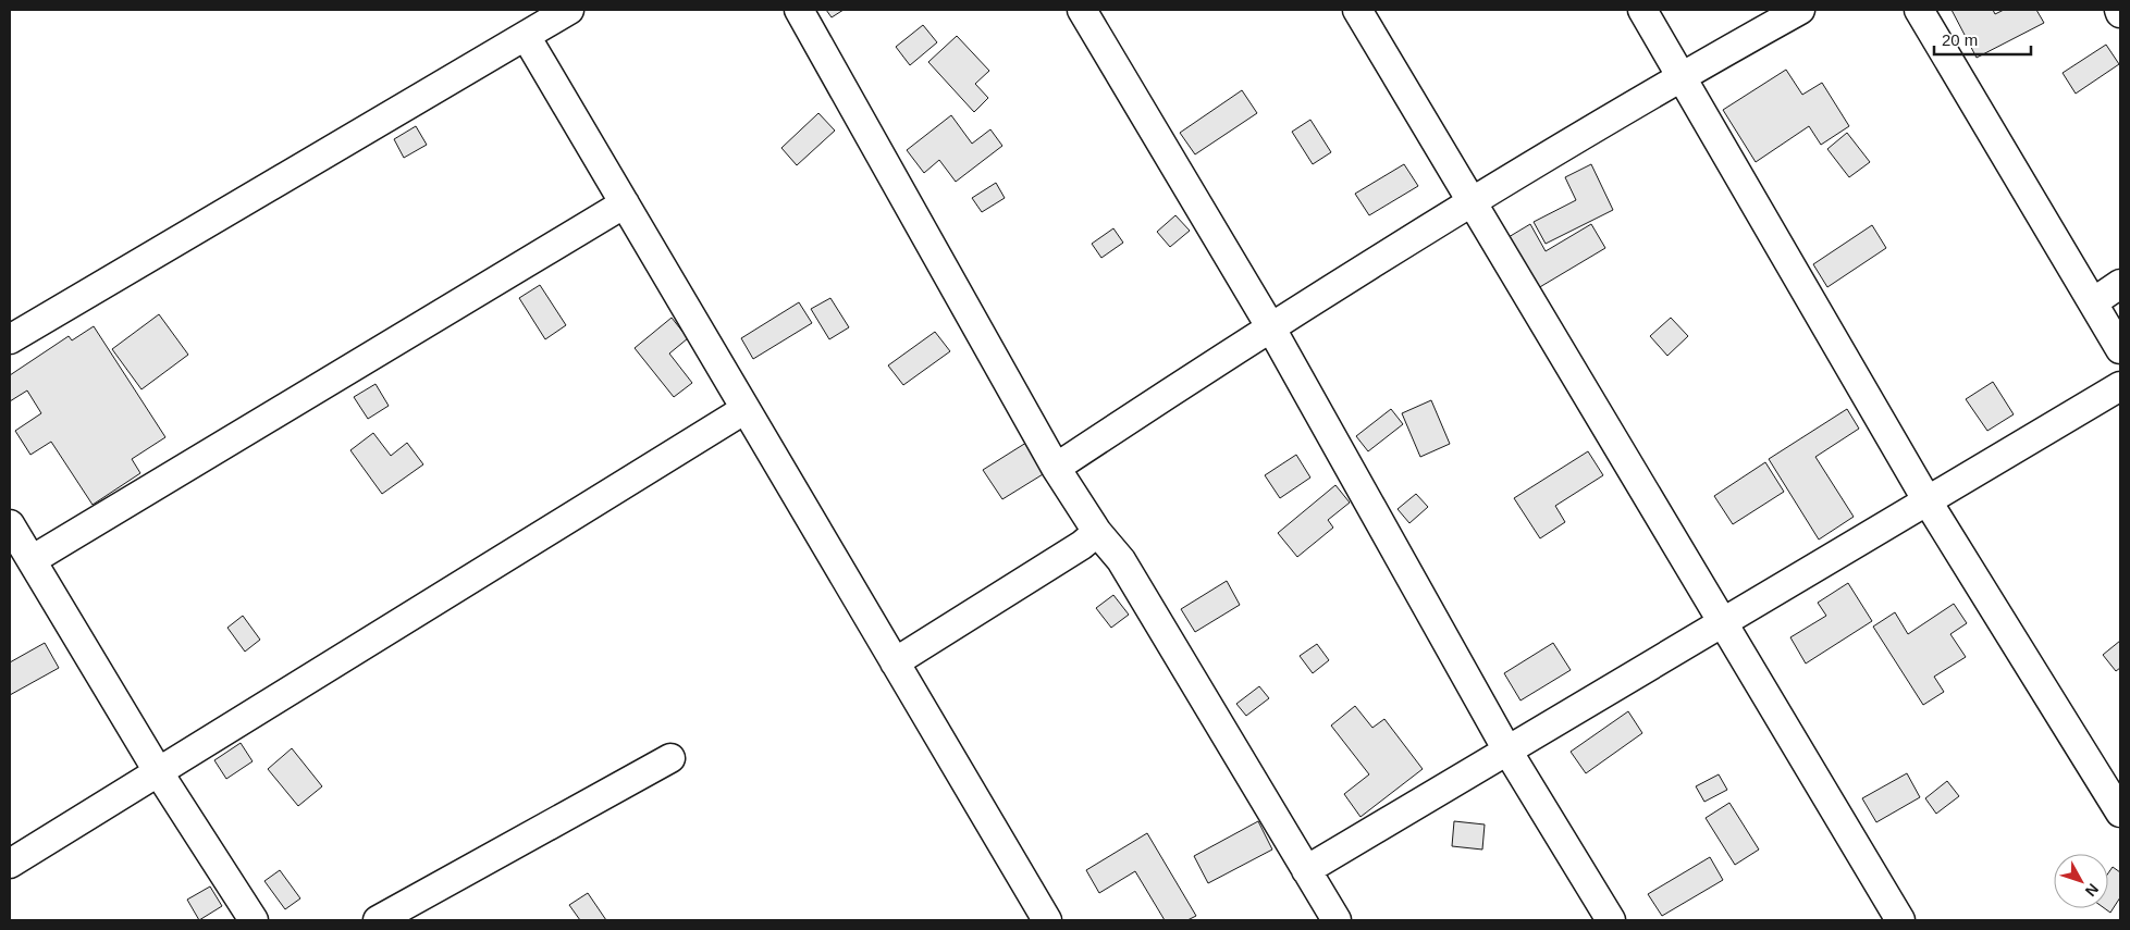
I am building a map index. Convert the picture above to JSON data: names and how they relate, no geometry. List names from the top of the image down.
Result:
{
  "scale_bar": "20 m",
  "north": "bottom right"
}
